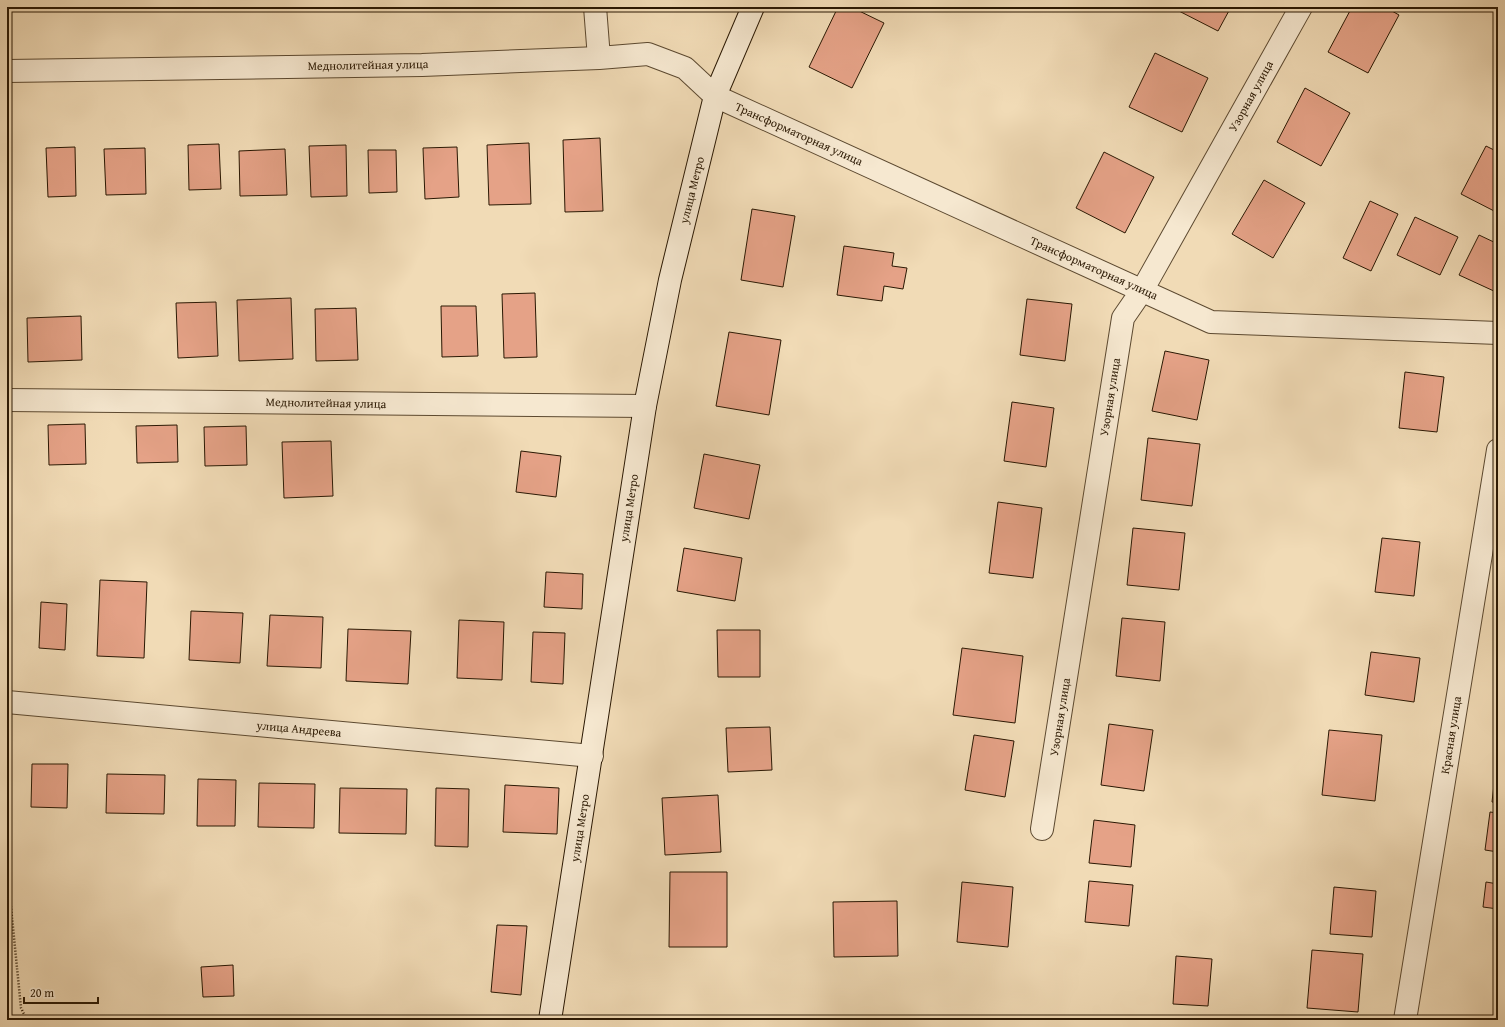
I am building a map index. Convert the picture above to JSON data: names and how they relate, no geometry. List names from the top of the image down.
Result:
{
  "streets": {
    "street": [
      "Меднолитейная улица",
      "Узорная улица",
      "Трансформаторная улица",
      "улица Метро",
      "улица Андреева",
      "Красная улица"
    ]
  },
  "crossings": [
    ["Меднолитейная улица", "Трансформаторная улица"],
    ["Меднолитейная улица", "улица Метро"],
    ["Узорная улица", "Трансформаторная улица"],
    ["Трансформаторная улица", "улица Метро"],
    ["улица Метро", "улица Андреева"]
  ],
  "scale_bar": "20 m"
}
